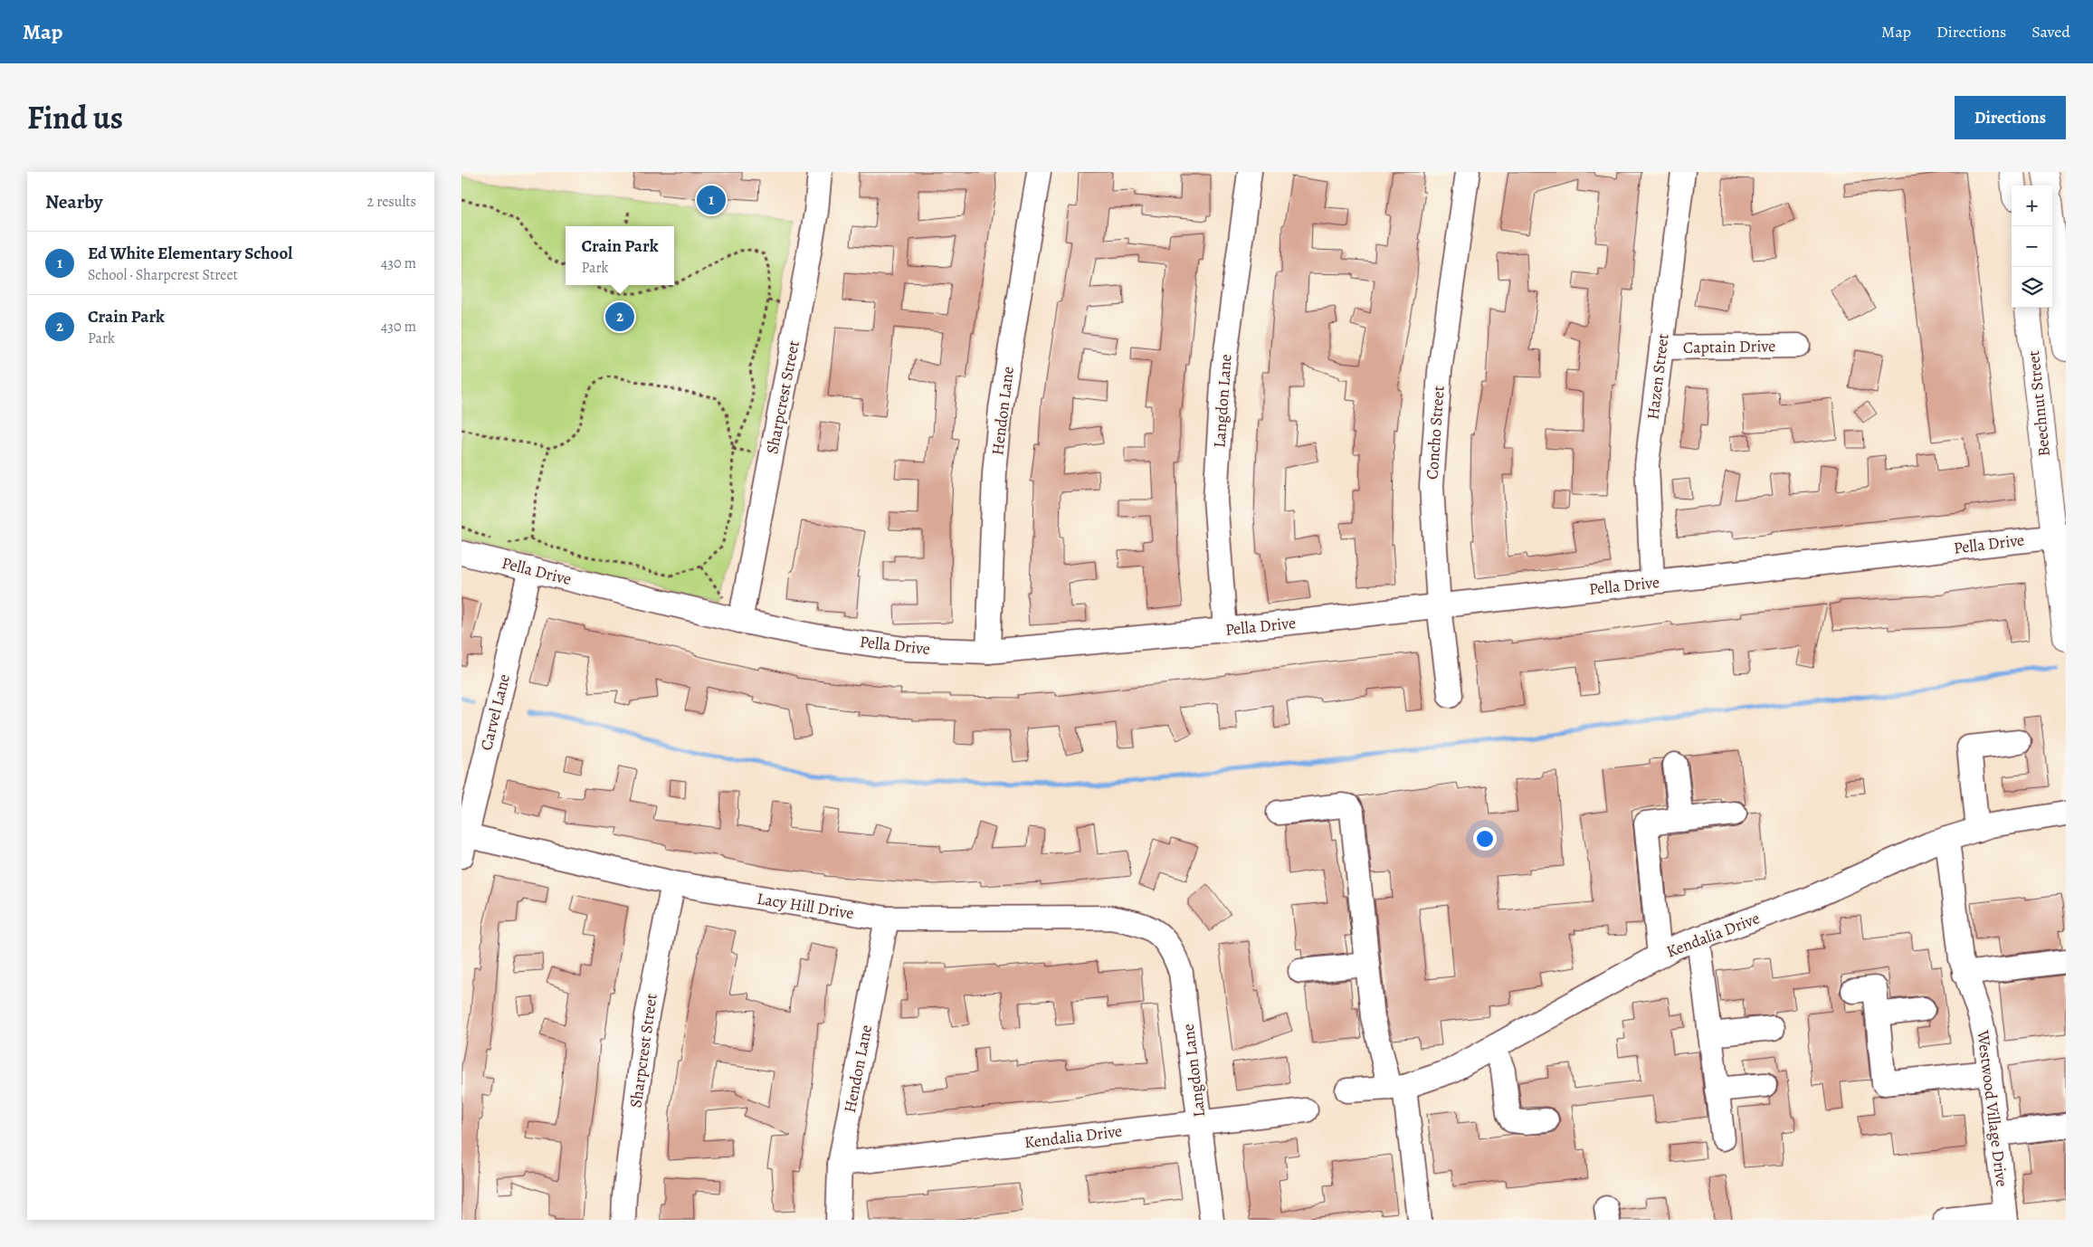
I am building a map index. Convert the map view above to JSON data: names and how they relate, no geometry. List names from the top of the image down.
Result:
{
  "streets": {
    "main road": ["Beechnut Street"],
    "street": [
      "Captain Drive",
      "Hazen Street",
      "Sharpcrest Street",
      "Langdon Lane",
      "Hendon Lane",
      "Concho Street",
      "Pella Drive",
      "Carvel Lane",
      "Lacy Hill Drive",
      "Kendalia Drive",
      "Westwood Village Drive"
    ]
  },
  "crossings": [
    ["Captain Drive", "Hazen Street"],
    ["Hazen Street", "Pella Drive"],
    ["Sharpcrest Street", "Pella Drive"],
    ["Sharpcrest Street", "Lacy Hill Drive"],
    ["Langdon Lane", "Pella Drive"],
    ["Langdon Lane", "Lacy Hill Drive"],
    ["Langdon Lane", "Kendalia Drive"],
    ["Beechnut Street", "Pella Drive"],
    ["Hendon Lane", "Pella Drive"],
    ["Hendon Lane", "Lacy Hill Drive"],
    ["Hendon Lane", "Kendalia Drive"],
    ["Concho Street", "Pella Drive"],
    ["Pella Drive", "Carvel Lane"],
    ["Carvel Lane", "Lacy Hill Drive"],
    ["Kendalia Drive", "Westwood Village Drive"]
  ],
  "page": {
    "header": "Map",
    "nav": ["Map", "Directions", "Saved"],
    "title": "Find us",
    "buttons": "Directions",
    "heading": ["Nearby", "2 results"],
    "pins": ["1", "2"],
    "map_buttons": ["+", "−"],
    "popup": ["Crain Park", "Park"],
    "list": [
      {
        "mark": "1",
        "name": "Ed White Elementary School",
        "note": "School · Sharpcrest Street",
        "value": "430 m"
      },
      {
        "mark": "2",
        "name": "Crain Park",
        "note": "Park",
        "value": "430 m"
      }
    ]
  }
}
